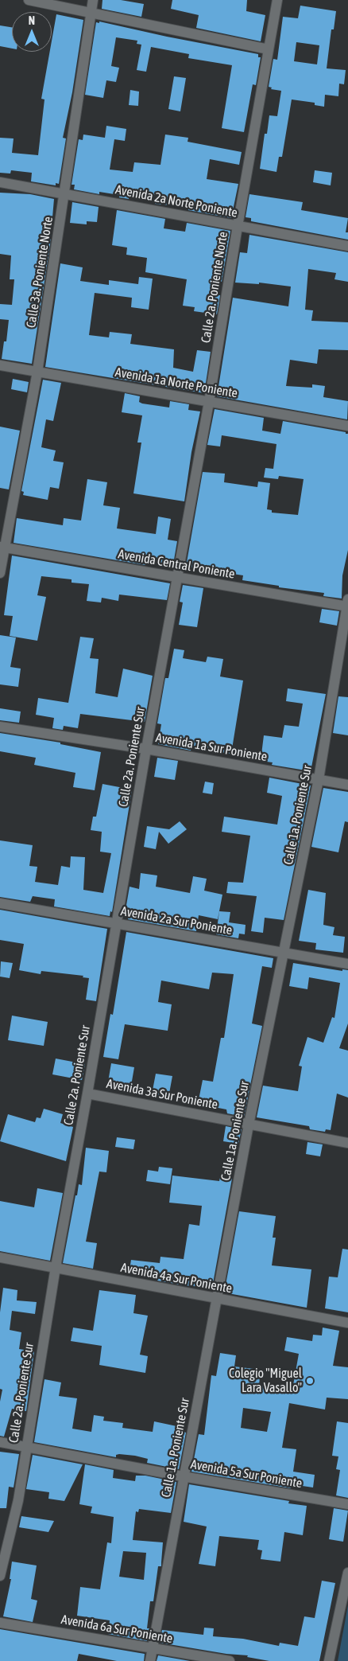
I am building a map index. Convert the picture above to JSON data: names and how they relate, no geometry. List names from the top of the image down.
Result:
{
  "streets": {
    "street": [
      "Avenida 2a Norte Poniente",
      "Calle 3a. Poniente Norte",
      "Calle 2a. Poniente Norte",
      "Avenida 1a Norte Poniente",
      "Avenida Central Poniente",
      "Avenida 1a Sur Poniente",
      "Calle 2a. Poniente Sur",
      "Calle 1a. Poniente Sur",
      "Avenida 2a Sur Poniente",
      "Avenida 3a Sur Poniente",
      "Avenida 4a Sur Poniente",
      "Avenida 5a Sur Poniente",
      "Avenida 6a Sur Poniente"
    ]
  },
  "crossings": [
    ["Avenida 2a Norte Poniente", "Calle 3a. Poniente Norte"],
    ["Avenida 2a Norte Poniente", "Calle 2a. Poniente Norte"],
    ["Calle 3a. Poniente Norte", "Avenida 1a Norte Poniente"],
    ["Calle 3a. Poniente Norte", "Avenida Central Poniente"],
    ["Calle 2a. Poniente Norte", "Avenida 1a Norte Poniente"],
    ["Calle 2a. Poniente Norte", "Avenida Central Poniente"],
    ["Calle 2a. Poniente Norte", "Calle 2a. Poniente Sur"],
    ["Avenida Central Poniente", "Calle 2a. Poniente Sur"],
    ["Avenida Central Poniente", "Calle 1a. Poniente Sur"],
    ["Avenida 1a Sur Poniente", "Calle 2a. Poniente Sur"],
    ["Avenida 1a Sur Poniente", "Calle 1a. Poniente Sur"],
    ["Calle 2a. Poniente Sur", "Avenida 2a Sur Poniente"],
    ["Calle 2a. Poniente Sur", "Avenida 3a Sur Poniente"],
    ["Calle 2a. Poniente Sur", "Avenida 4a Sur Poniente"],
    ["Calle 2a. Poniente Sur", "Avenida 5a Sur Poniente"],
    ["Calle 1a. Poniente Sur", "Avenida 2a Sur Poniente"],
    ["Calle 1a. Poniente Sur", "Avenida 3a Sur Poniente"],
    ["Calle 1a. Poniente Sur", "Avenida 4a Sur Poniente"],
    ["Calle 1a. Poniente Sur", "Avenida 5a Sur Poniente"],
    ["Calle 1a. Poniente Sur", "Avenida 6a Sur Poniente"]
  ],
  "places": ["Colegio \"Miguel Lara Vasallo\""],
  "north": "top"
}
